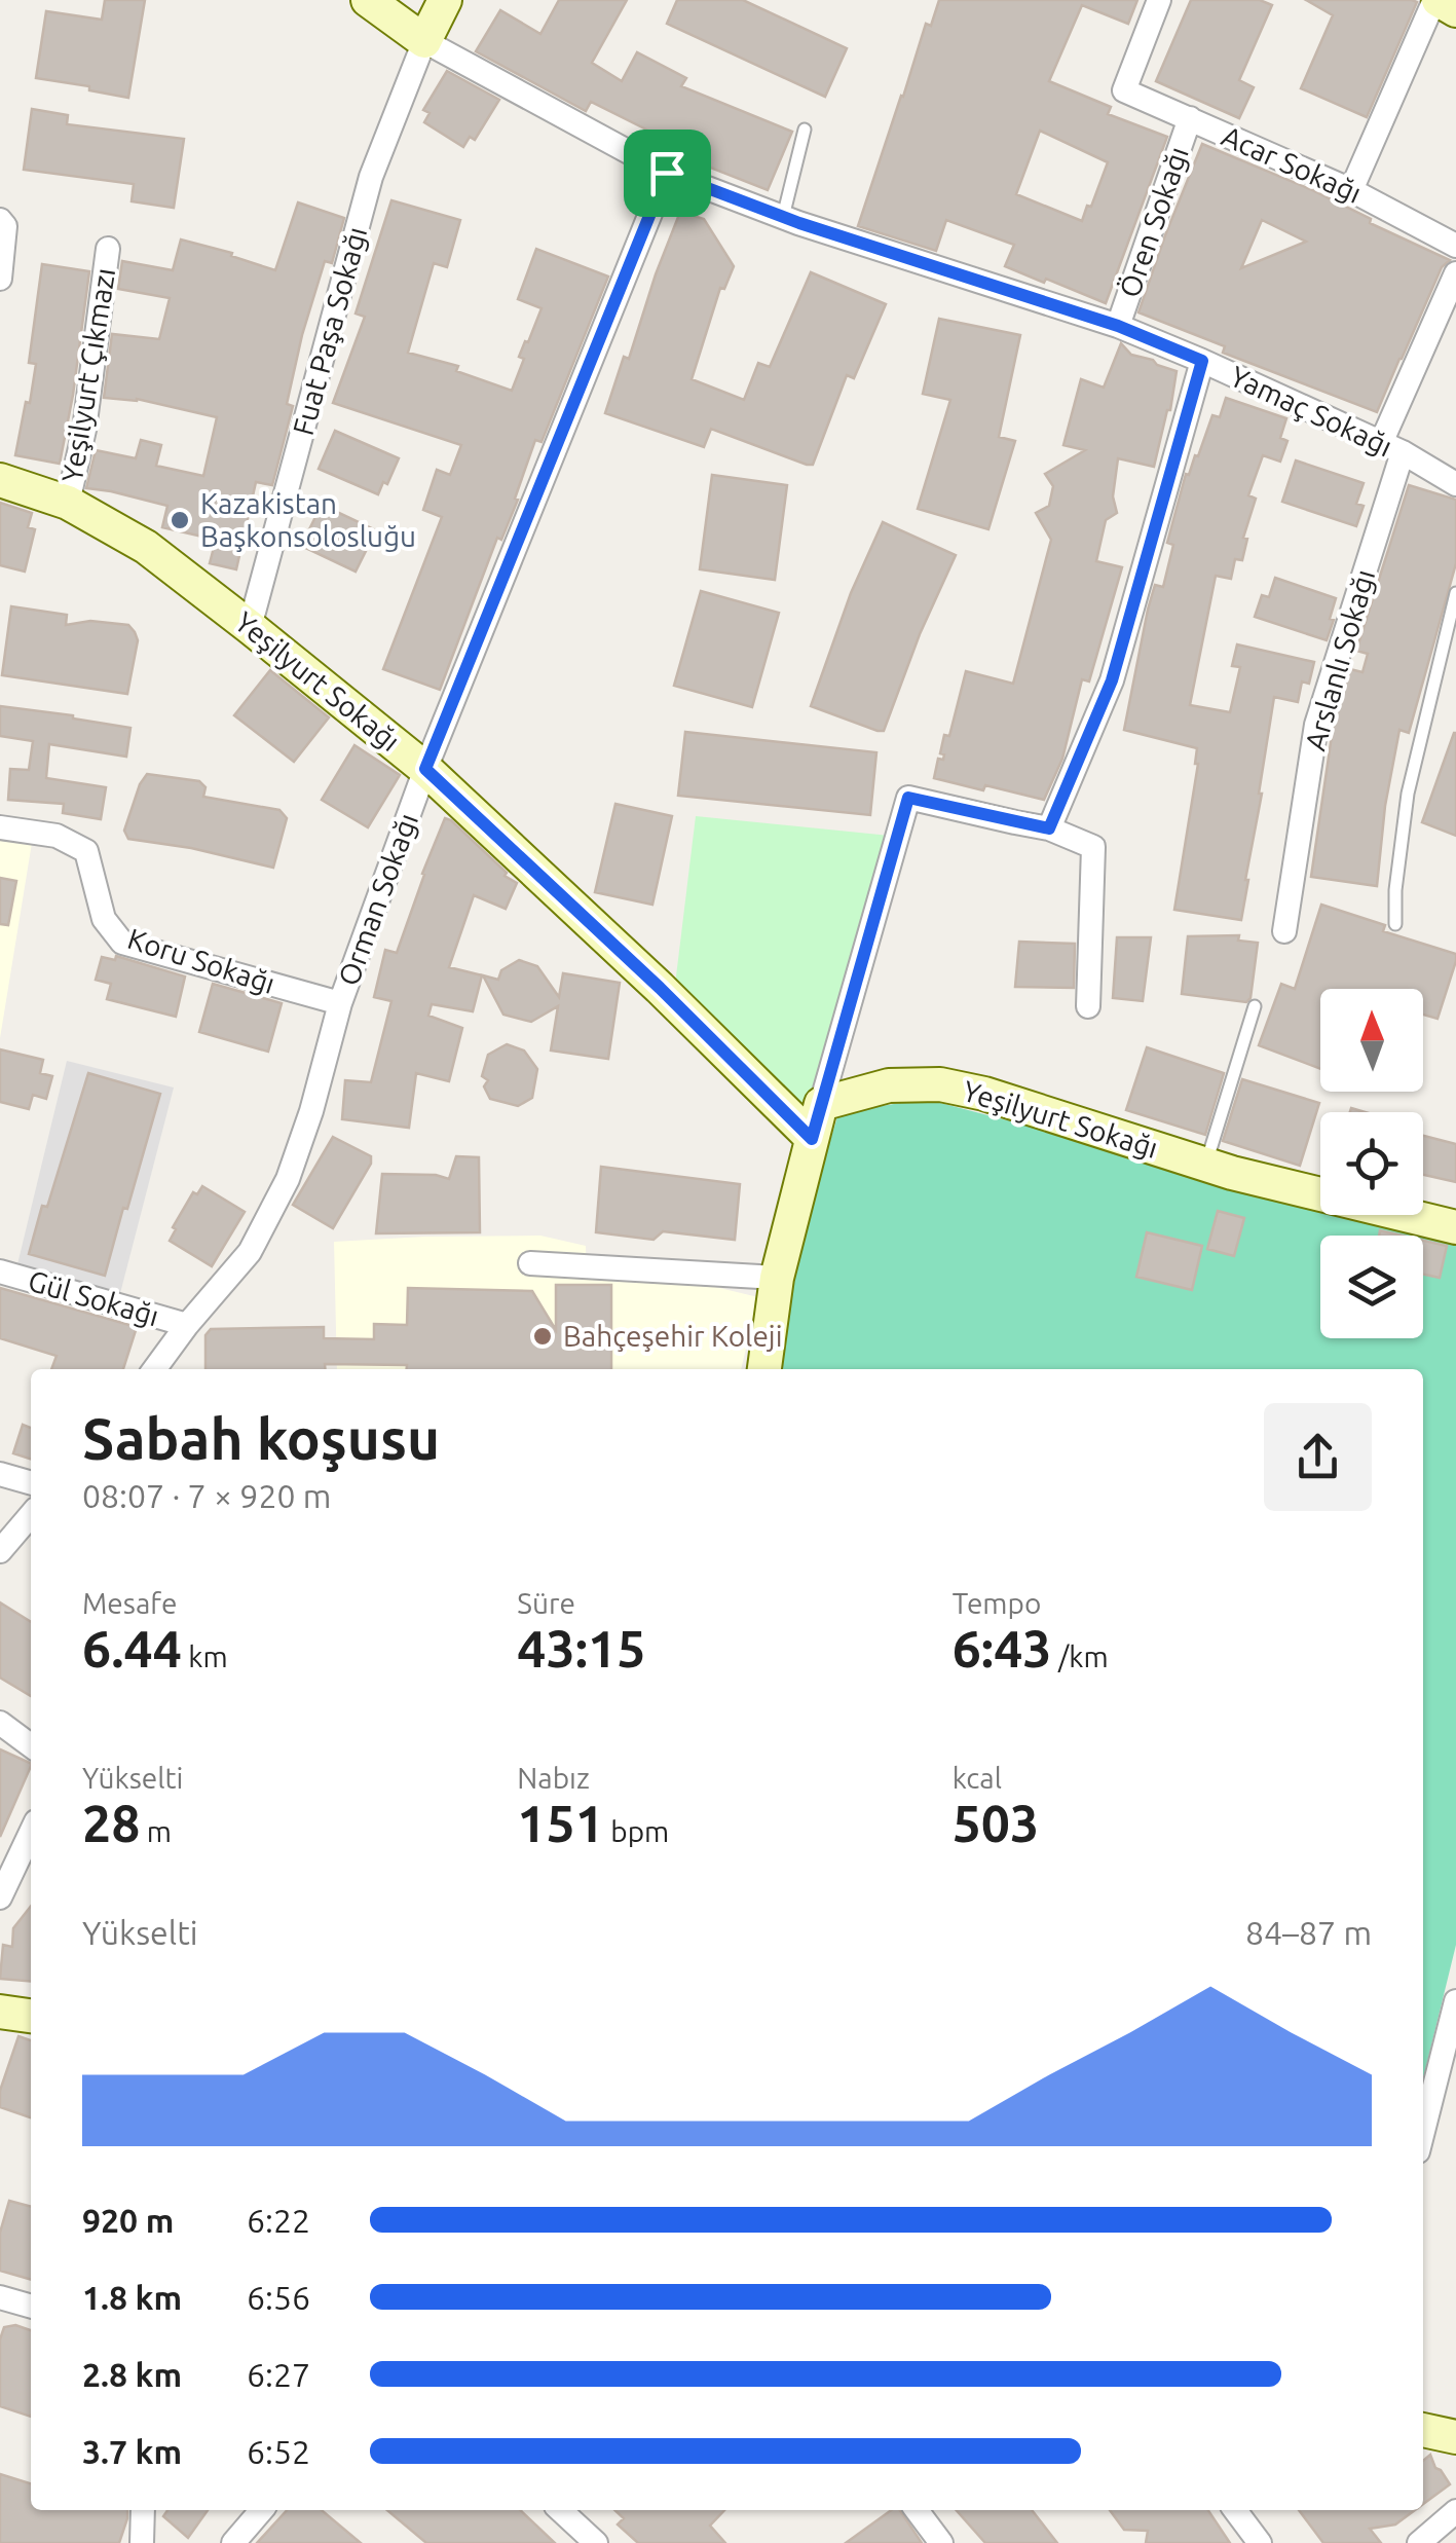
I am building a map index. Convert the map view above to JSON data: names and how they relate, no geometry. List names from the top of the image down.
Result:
{
  "streets": {
    "main road": ["Yeşilyurt Sokağı"],
    "street": [
      "Acar Sokağı",
      "Ören Sokağı",
      "Fuat Paşa Sokağı",
      "Yeşilyurt Çıkmazı",
      "Yamaç Sokağı",
      "Arslanlı Sokağı",
      "Orman Sokağı",
      "Koru Sokağı",
      "Gül Sokağı"
    ]
  },
  "crossings": [
    ["Acar Sokağı", "Ören Sokağı"],
    ["Ören Sokağı", "Yamaç Sokağı"],
    ["Fuat Paşa Sokağı", "Yamaç Sokağı"],
    ["Fuat Paşa Sokağı", "Yeşilyurt Sokağı"],
    ["Yeşilyurt Çıkmazı", "Yeşilyurt Sokağı"],
    ["Yamaç Sokağı", "Arslanlı Sokağı"],
    ["Yamaç Sokağı", "Orman Sokağı"],
    ["Yeşilyurt Sokağı", "Orman Sokağı"],
    ["Orman Sokağı", "Koru Sokağı"],
    ["Orman Sokağı", "Gül Sokağı"]
  ],
  "places": ["Kazakistan Başkonsolosluğu", "Bahçeşehir Koleji"],
  "north": "top",
  "page": {
    "heading": ["Sabah koşusu", "08:07 · 7 × 920 m"],
    "stats": [
      ["Mesafe", "6.44 km"],
      ["Süre", "43:15"],
      ["Tempo", "6:43 /km"],
      ["Yükselti", "28 m"],
      ["Nabız", "151 bpm"],
      ["kcal", "503"]
    ],
    "chart": ["Yükselti", "84–87 m"],
    "list": [
      {
        "name": "920 m",
        "note": "6:22"
      },
      {
        "name": "1.8 km",
        "note": "6:56"
      },
      {
        "name": "2.8 km",
        "note": "6:27"
      },
      {
        "name": "3.7 km",
        "note": "6:52"
      }
    ]
  }
}
